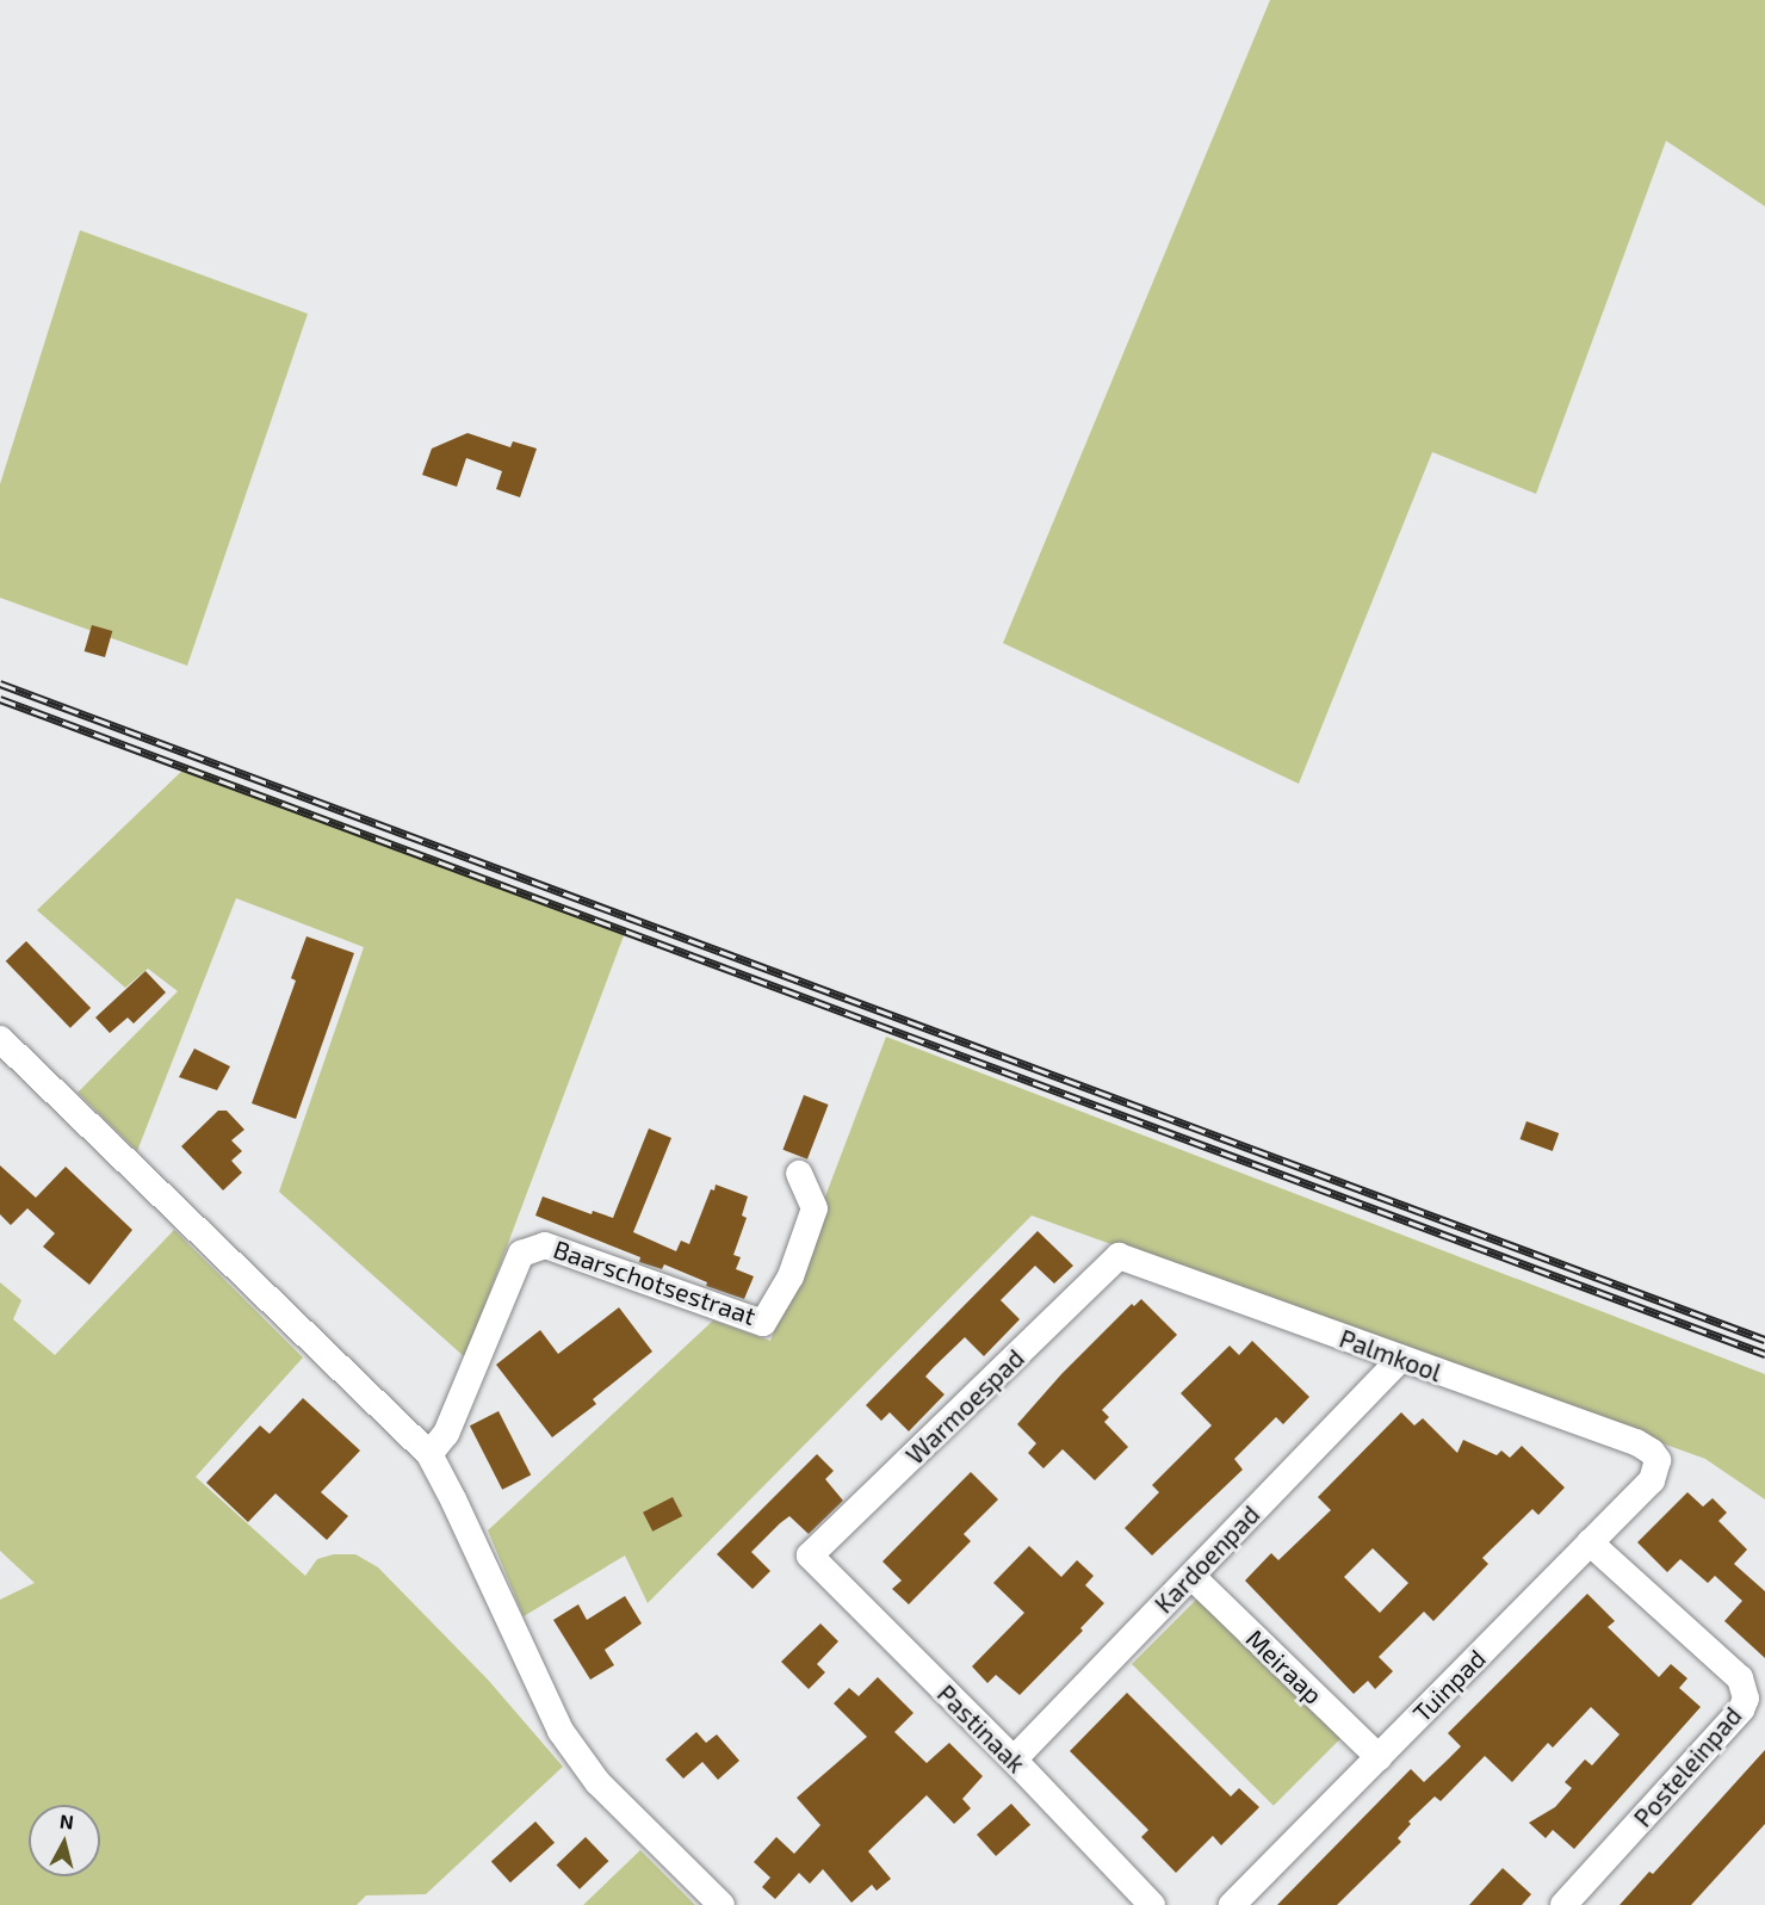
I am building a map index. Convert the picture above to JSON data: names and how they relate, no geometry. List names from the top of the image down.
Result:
{
  "streets": {
    "street": [
      "Baarschotsestraat",
      "Palmkool",
      "Warmoespad",
      "Kardoenpad",
      "Meiraap",
      "Tuinpad",
      "Pastinaak",
      "Posteleinpad"
    ]
  },
  "crossings": [
    ["Palmkool", "Warmoespad"],
    ["Palmkool", "Kardoenpad"],
    ["Palmkool", "Tuinpad"],
    ["Warmoespad", "Pastinaak"],
    ["Kardoenpad", "Meiraap"],
    ["Kardoenpad", "Pastinaak"],
    ["Meiraap", "Tuinpad"],
    ["Tuinpad", "Posteleinpad"]
  ],
  "north": "top"
}
